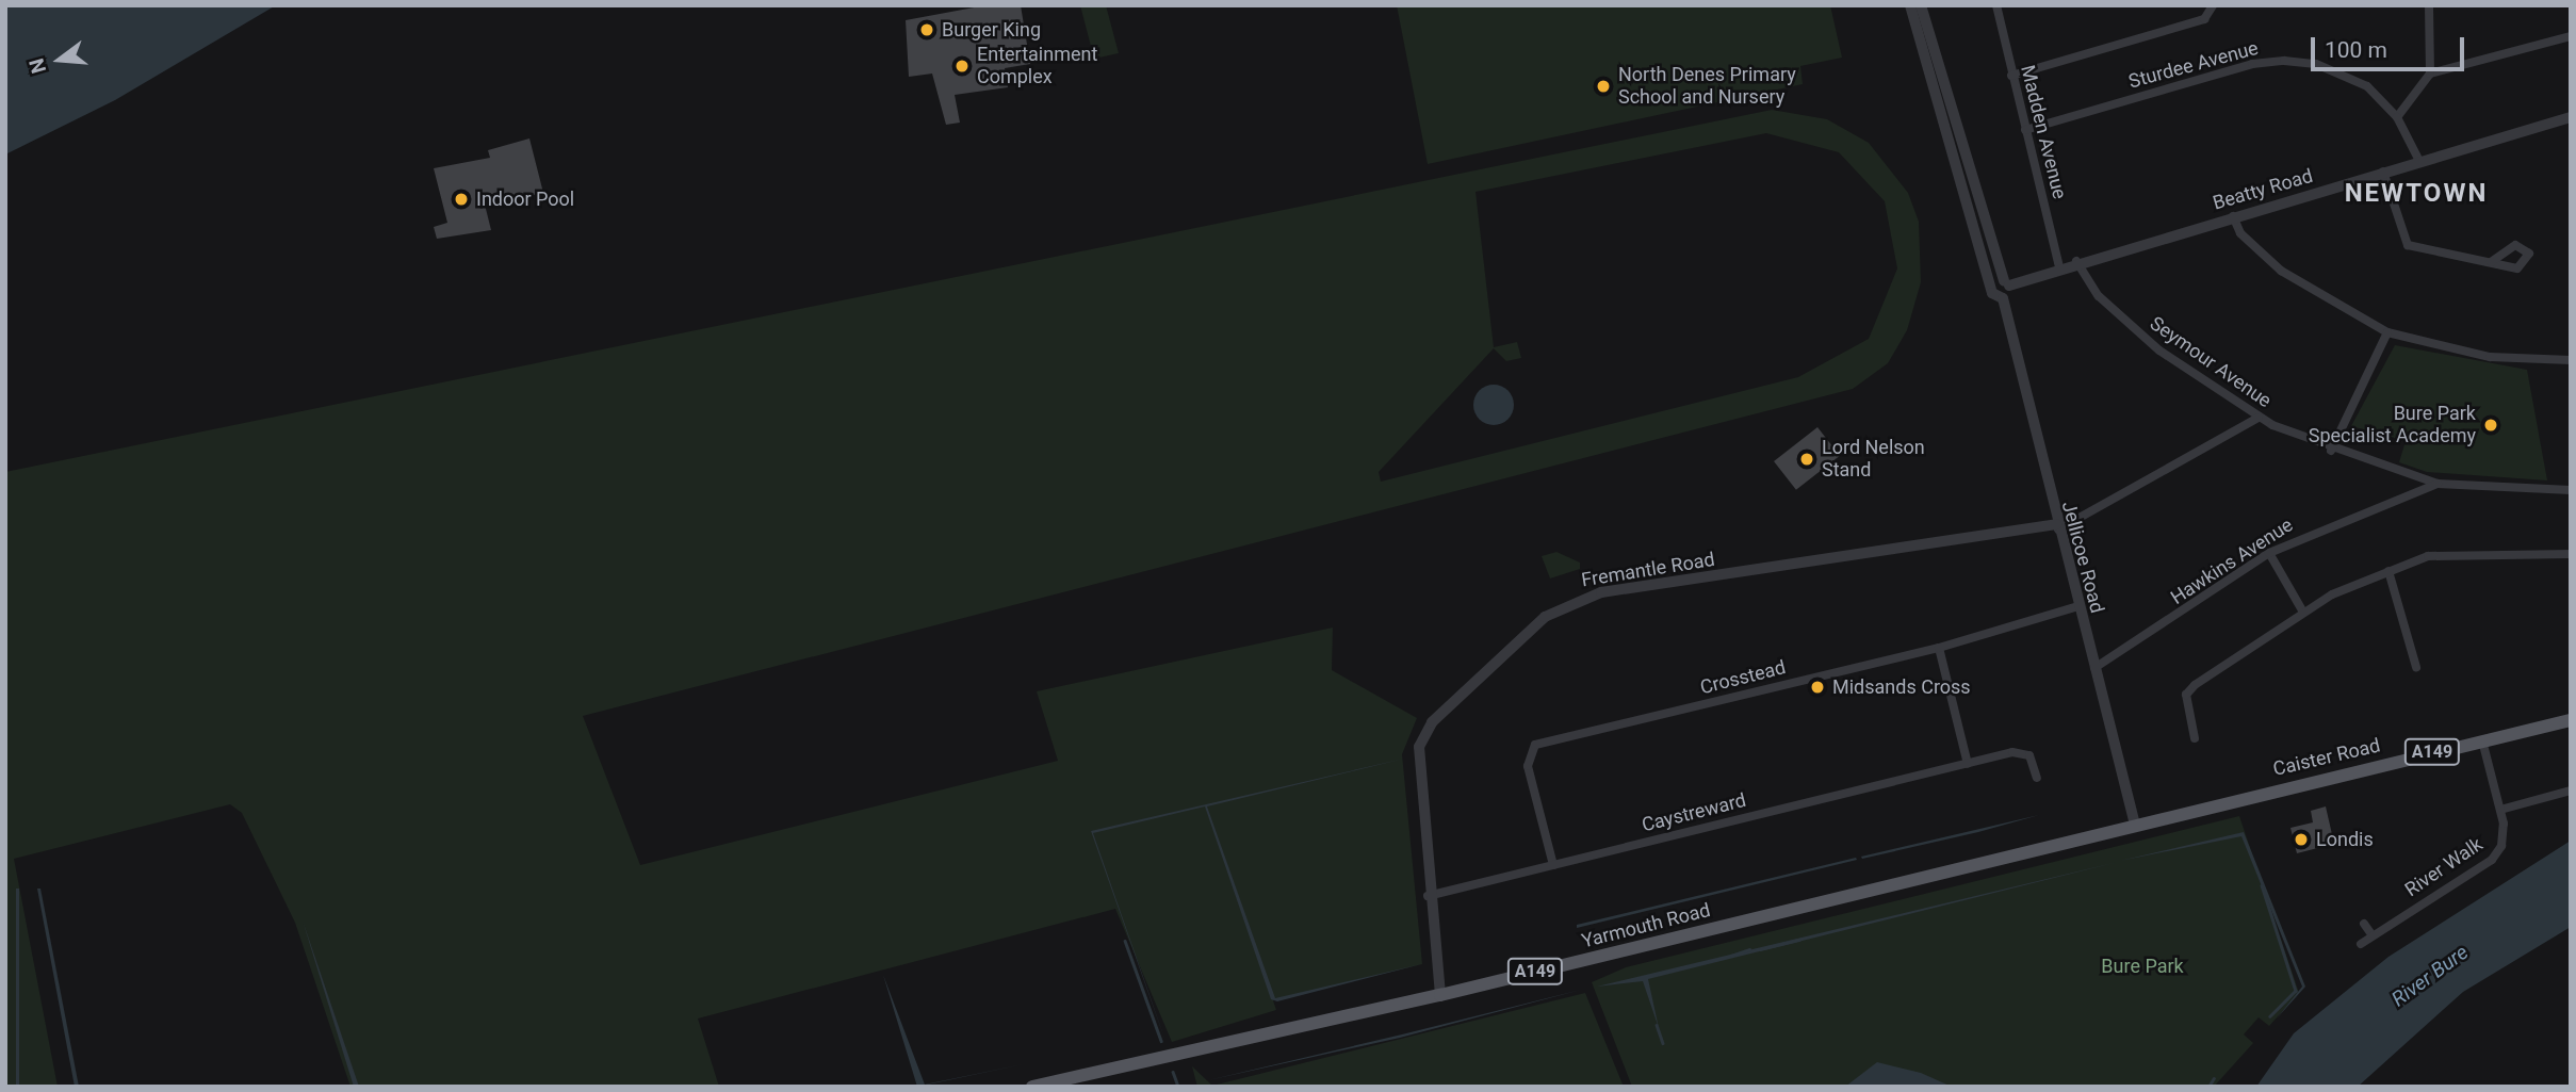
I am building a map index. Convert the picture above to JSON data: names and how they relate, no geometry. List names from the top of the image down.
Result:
{
  "streets": {
    "main road": ["A149", "Caister Road", "Yarmouth Road"],
    "street": [
      "Sturdee Avenue",
      "Madden Avenue",
      "Beatty Road",
      "Seymour Avenue",
      "Jellicoe Road",
      "Hawkins Avenue",
      "Fremantle Road",
      "Crosstead",
      "Caystreward",
      "River Walk"
    ]
  },
  "crossings": [
    ["Sturdee Avenue", "Madden Avenue"],
    ["Sturdee Avenue", "Beatty Road"],
    ["Madden Avenue", "Beatty Road"],
    ["Beatty Road", "Seymour Avenue"],
    ["Beatty Road", "Jellicoe Road"],
    ["Seymour Avenue", "Hawkins Avenue"],
    ["Jellicoe Road", "Hawkins Avenue"],
    ["Jellicoe Road", "Fremantle Road"],
    ["Jellicoe Road", "Crosstead"],
    ["Jellicoe Road", "Caister Road"],
    ["Jellicoe Road", "Yarmouth Road"],
    ["Fremantle Road", "Caystreward"],
    ["Fremantle Road", "Yarmouth Road"],
    ["Crosstead", "Caystreward"],
    ["Caister Road", "River Walk"],
    ["Caister Road", "Yarmouth Road"]
  ],
  "districts": ["NEWTOWN"],
  "water": ["River Bure"],
  "parks": ["Bure Park"],
  "places": [
    "Burger King",
    "Entertainment Complex",
    "North Denes Primary School and Nursery",
    "Indoor Pool",
    "Bure Park Specialist Academy",
    "Lord Nelson Stand",
    "Midsands Cross",
    "Londis"
  ],
  "scale_bar": "100 m",
  "north": "left"
}
